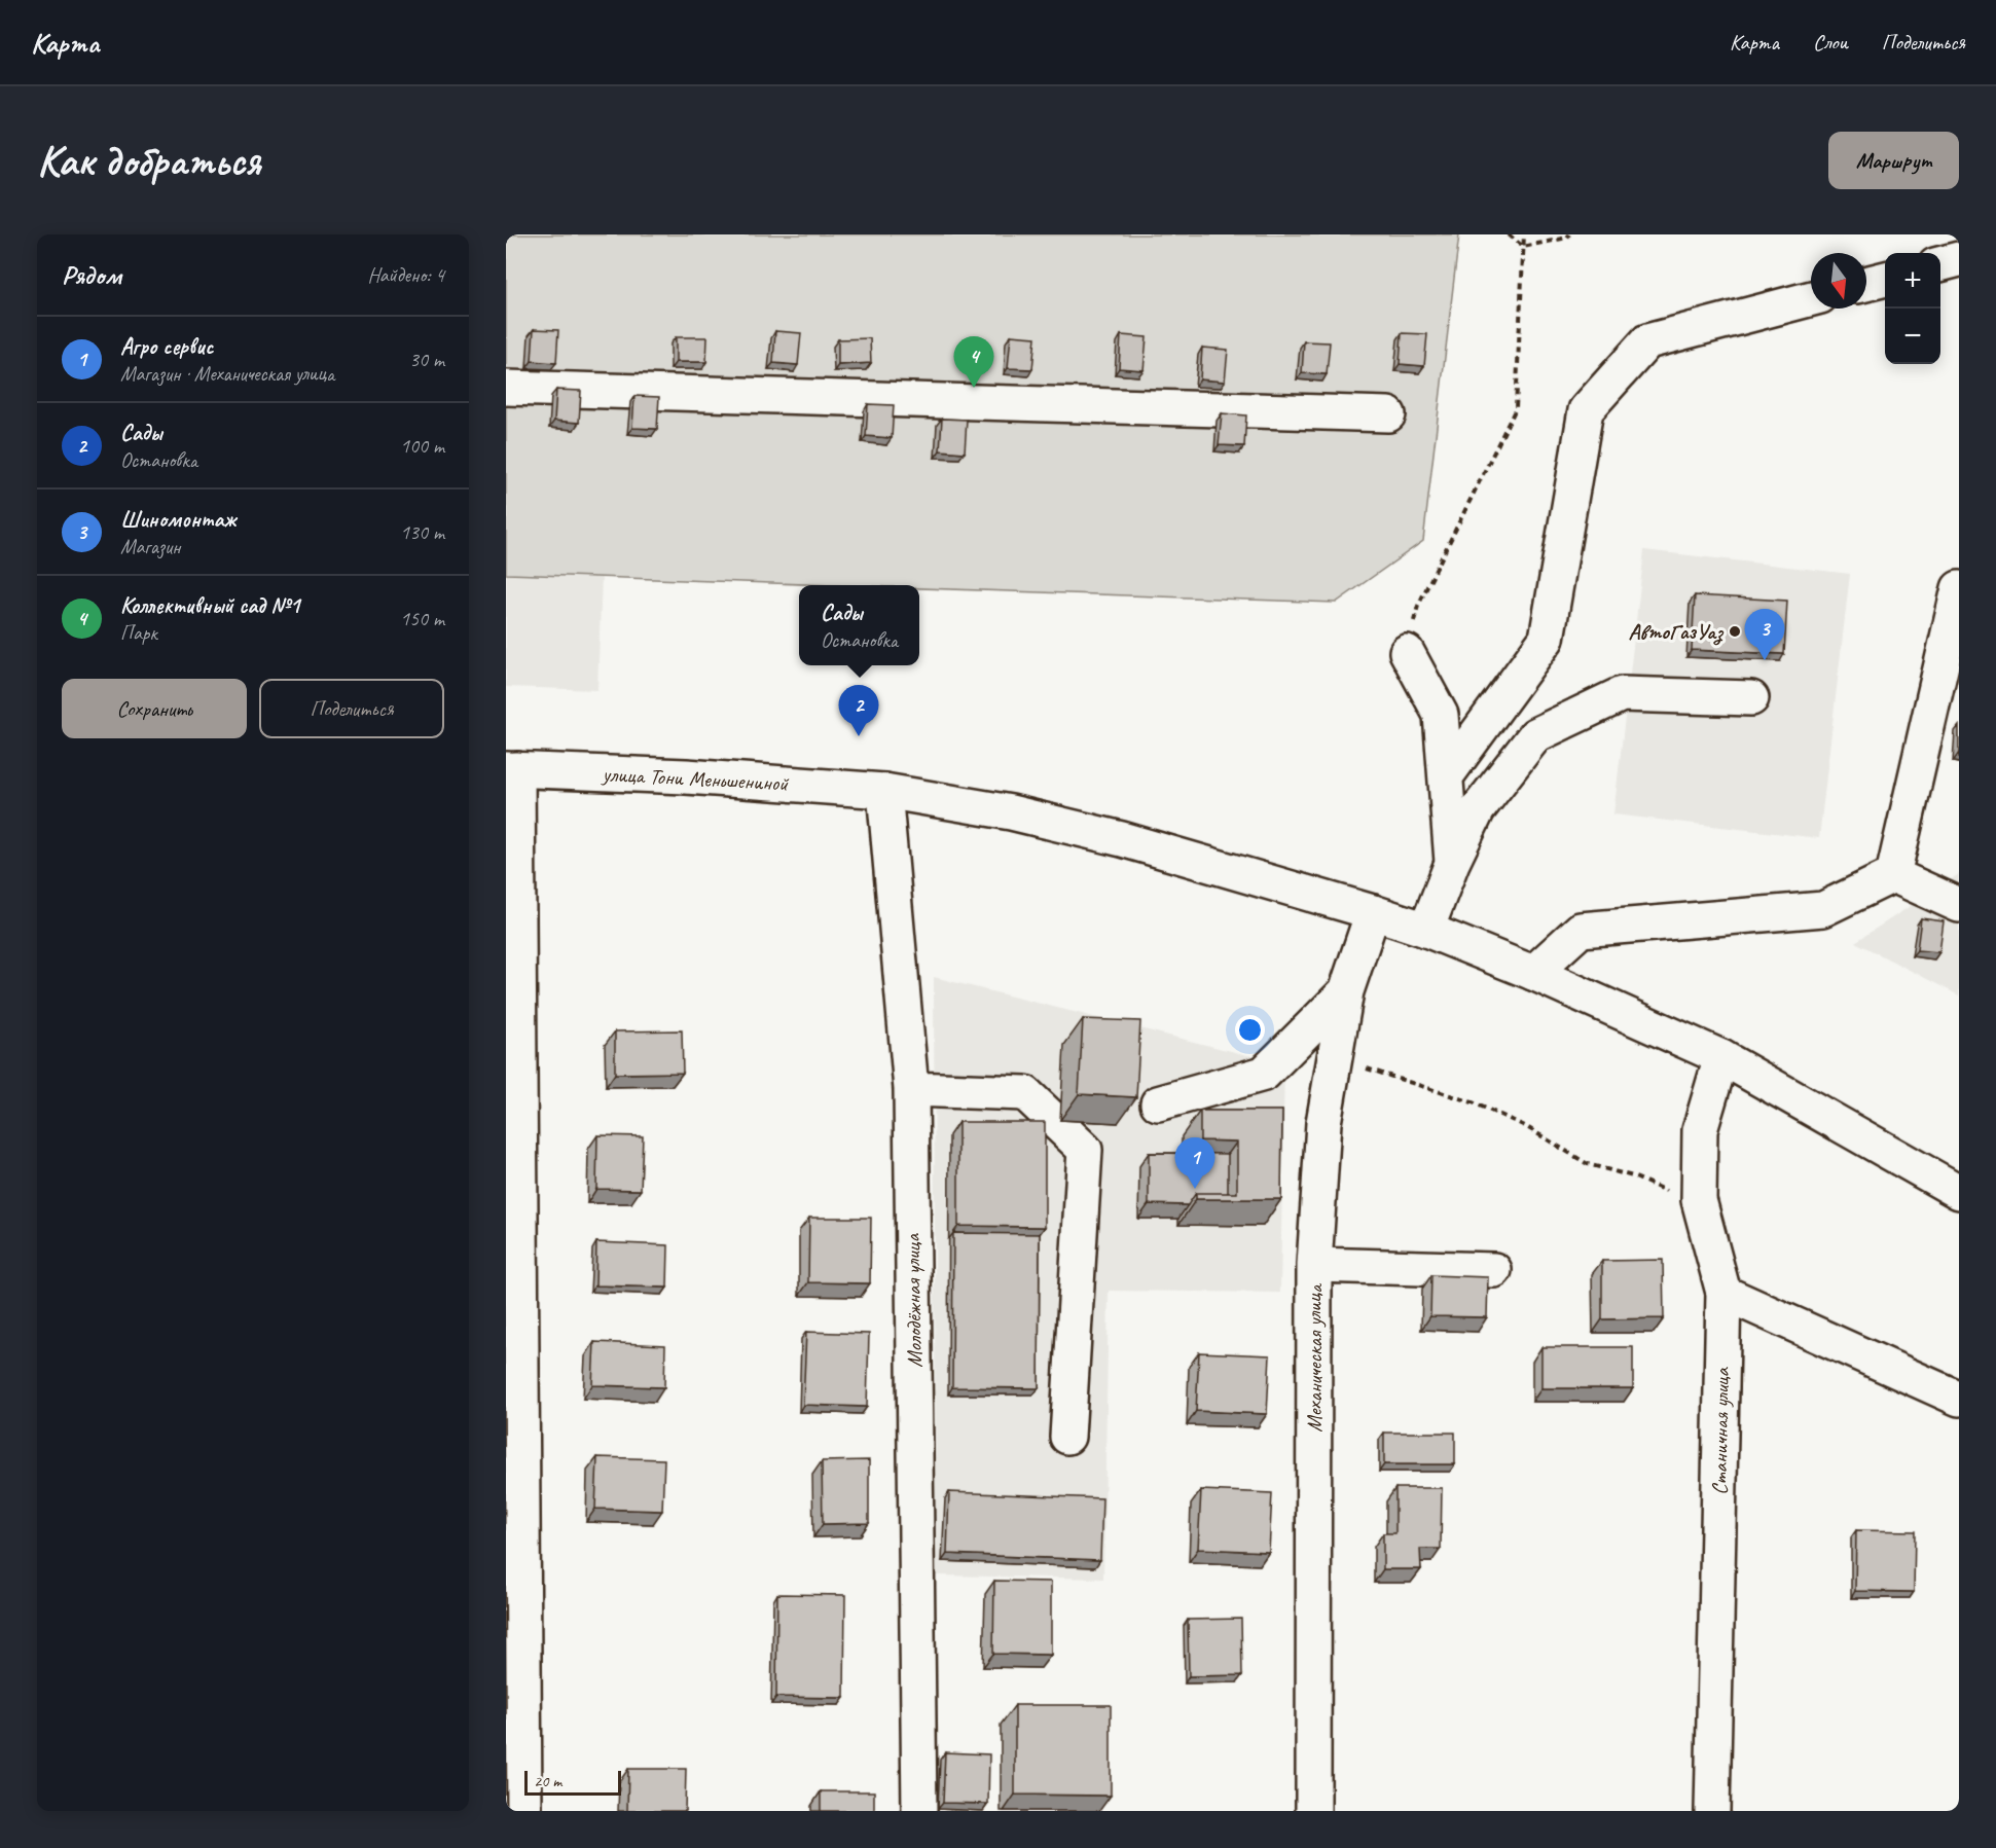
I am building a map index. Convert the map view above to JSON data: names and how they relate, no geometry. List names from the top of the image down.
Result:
{
  "streets": {
    "street": [
      "улица Тони Меньшениной",
      "Молодёжная улица",
      "Механическая улица",
      "Станичная улица"
    ]
  },
  "crossings": [
    ["улица Тони Меньшениной", "Молодёжная улица"],
    ["улица Тони Меньшениной", "Механическая улица"],
    ["улица Тони Меньшениной", "Станичная улица"]
  ],
  "places": ["АвтоГазУаз"],
  "scale_bar": "20 m",
  "north": "bottom",
  "page": {
    "header": "Карта",
    "nav": ["Карта", "Слои", "Поделиться"],
    "buttons": [
      "Маршрут",
      ["Сохранить", "Поделиться"]
    ],
    "title": "Как добраться",
    "heading": ["Рядом", "Найдено: 4"],
    "map_buttons": ["+", "−"],
    "list": [
      {
        "mark": "1",
        "name": "Агро сервис",
        "note": "Магазин · Механическая улица",
        "value": "30 m"
      },
      {
        "mark": "2",
        "name": "Сады",
        "note": "Остановка",
        "value": "100 m"
      },
      {
        "mark": "3",
        "name": "Шиномонтаж",
        "note": "Магазин",
        "value": "130 m"
      },
      {
        "mark": "4",
        "name": "Коллективный сад №1",
        "note": "Парк",
        "value": "150 m"
      }
    ],
    "pins": [
      "4",
      "3",
      "2",
      "1"
    ],
    "popup": ["Сады", "Остановка"],
    "scale": "20 m"
  }
}
